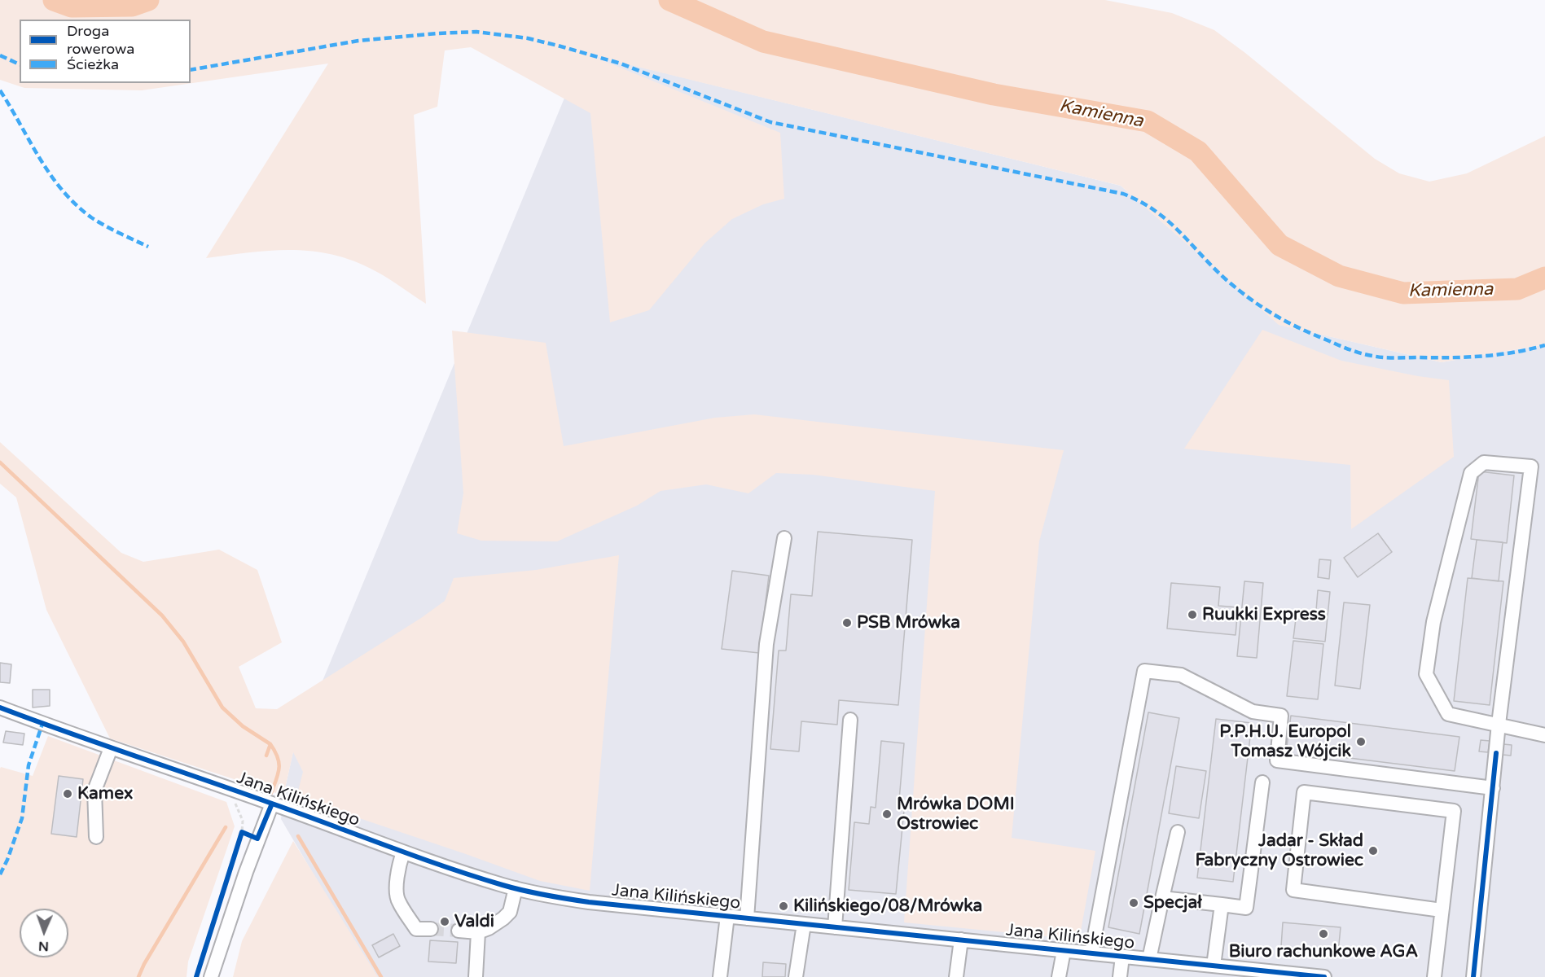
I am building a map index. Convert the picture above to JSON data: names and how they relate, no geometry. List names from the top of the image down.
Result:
{
  "streets": {
    "street": ["Jana Kilińskiego"]
  },
  "water": ["Kamienna"],
  "places": [
    "Ruukki Express",
    "PSB Mrówka",
    "P.P.H.U. Europol Tomasz Wójcik",
    "Kamex",
    "Mrówka DOMI Ostrowiec",
    "Jadar - Skład Fabryczny Ostrowiec",
    "Specjał",
    "Kilińskiego/08/Mrówka",
    "Valdi",
    "Biuro rachunkowe AGA"
  ],
  "legend": ["Droga rowerowa", "Ścieżka"],
  "north": "bottom"
}
